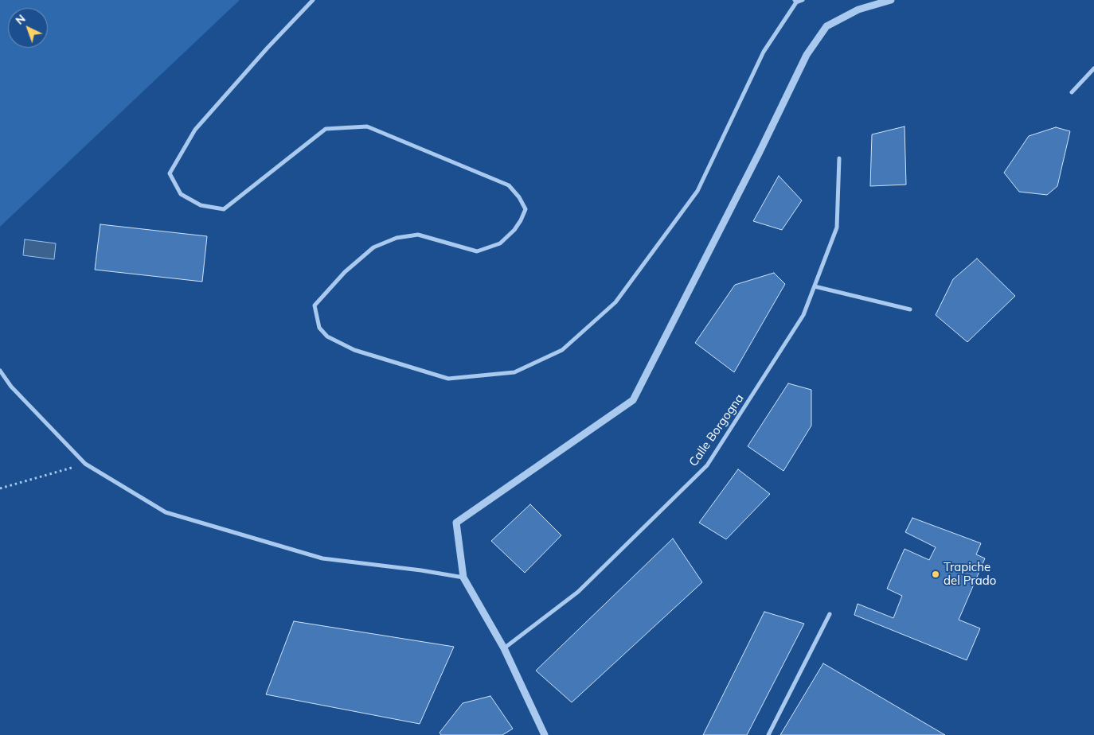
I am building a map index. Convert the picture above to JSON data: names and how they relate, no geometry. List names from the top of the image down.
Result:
{
  "streets": {
    "street": ["Calle Borgogna"]
  },
  "places": ["Trapiche del Prado"],
  "north": "top left"
}
